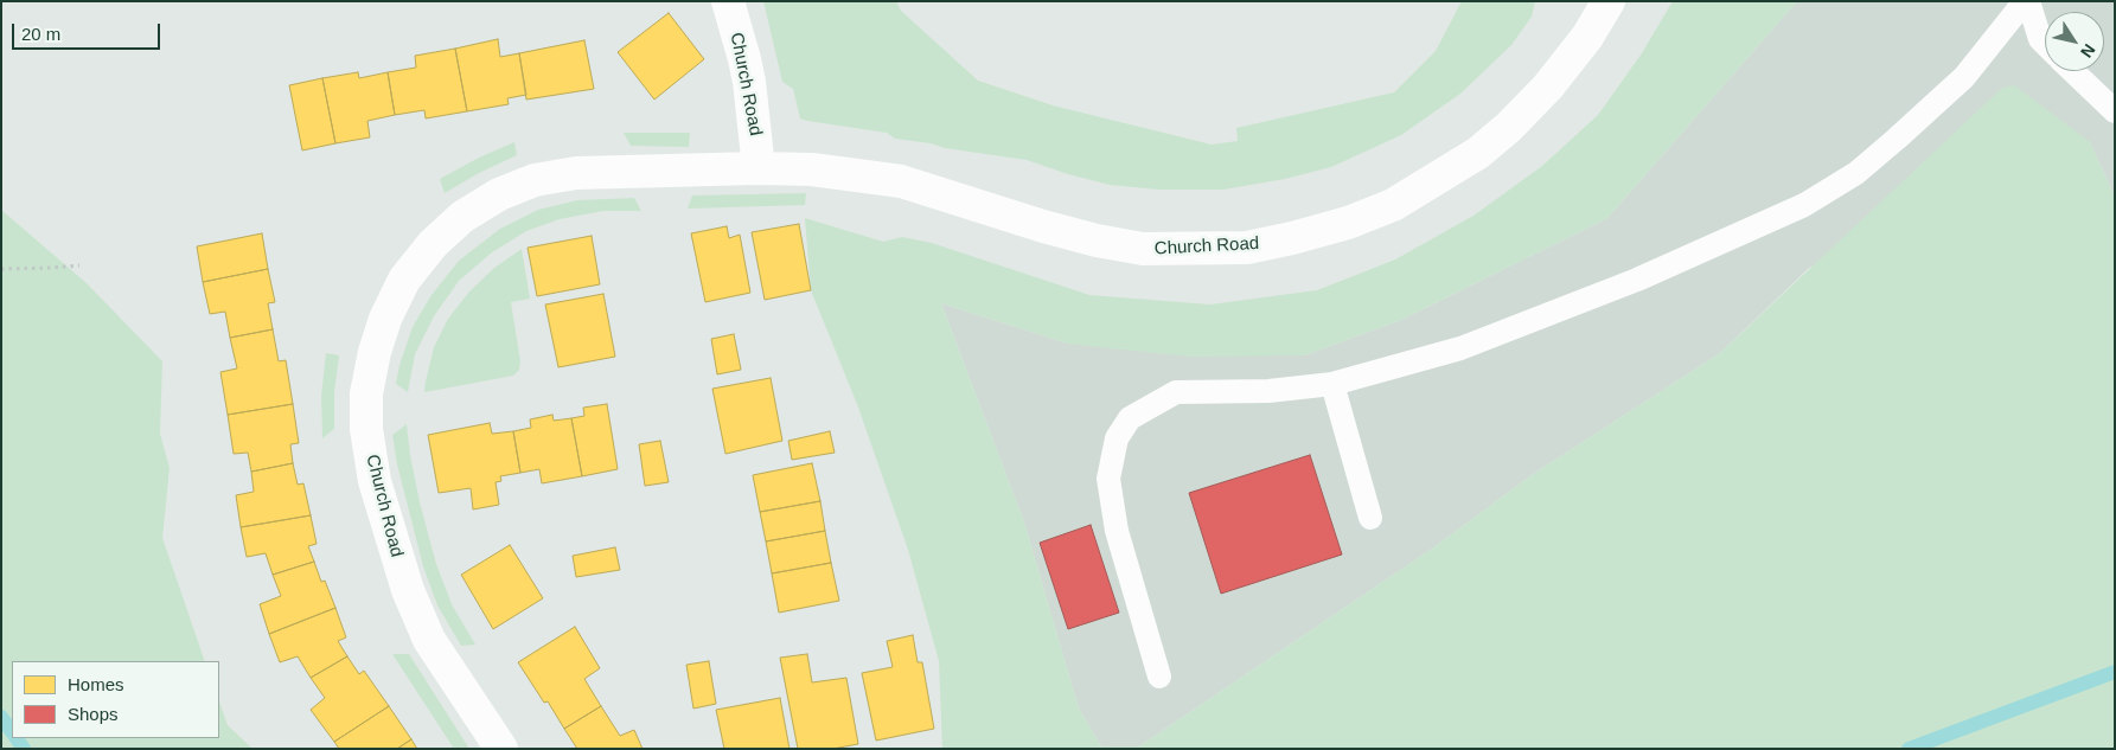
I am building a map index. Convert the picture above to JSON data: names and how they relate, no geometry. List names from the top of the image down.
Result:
{
  "streets": {
    "street": ["Church Road"]
  },
  "legend": ["Homes", "Shops"],
  "scale_bar": "20 m",
  "north": "bottom right"
}
